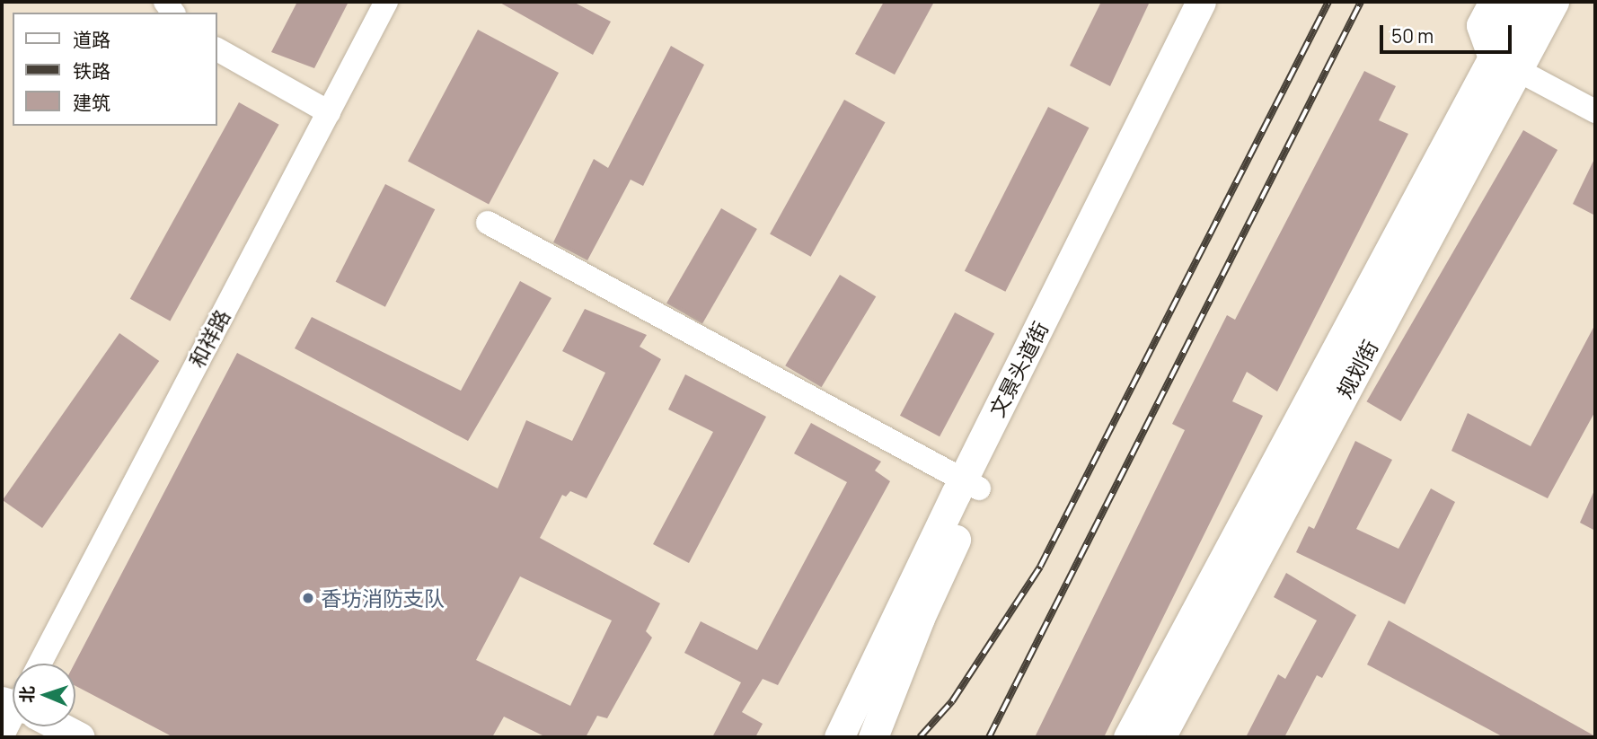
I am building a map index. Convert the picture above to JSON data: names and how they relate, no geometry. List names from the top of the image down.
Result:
{
  "streets": {
    "main road": ["文景头道街", "规划街"],
    "street": ["和祥路"]
  },
  "places": ["香坊消防支队"],
  "legend": ["道路", "铁路", "建筑"],
  "scale_bar": "50 m",
  "north": "left"
}
